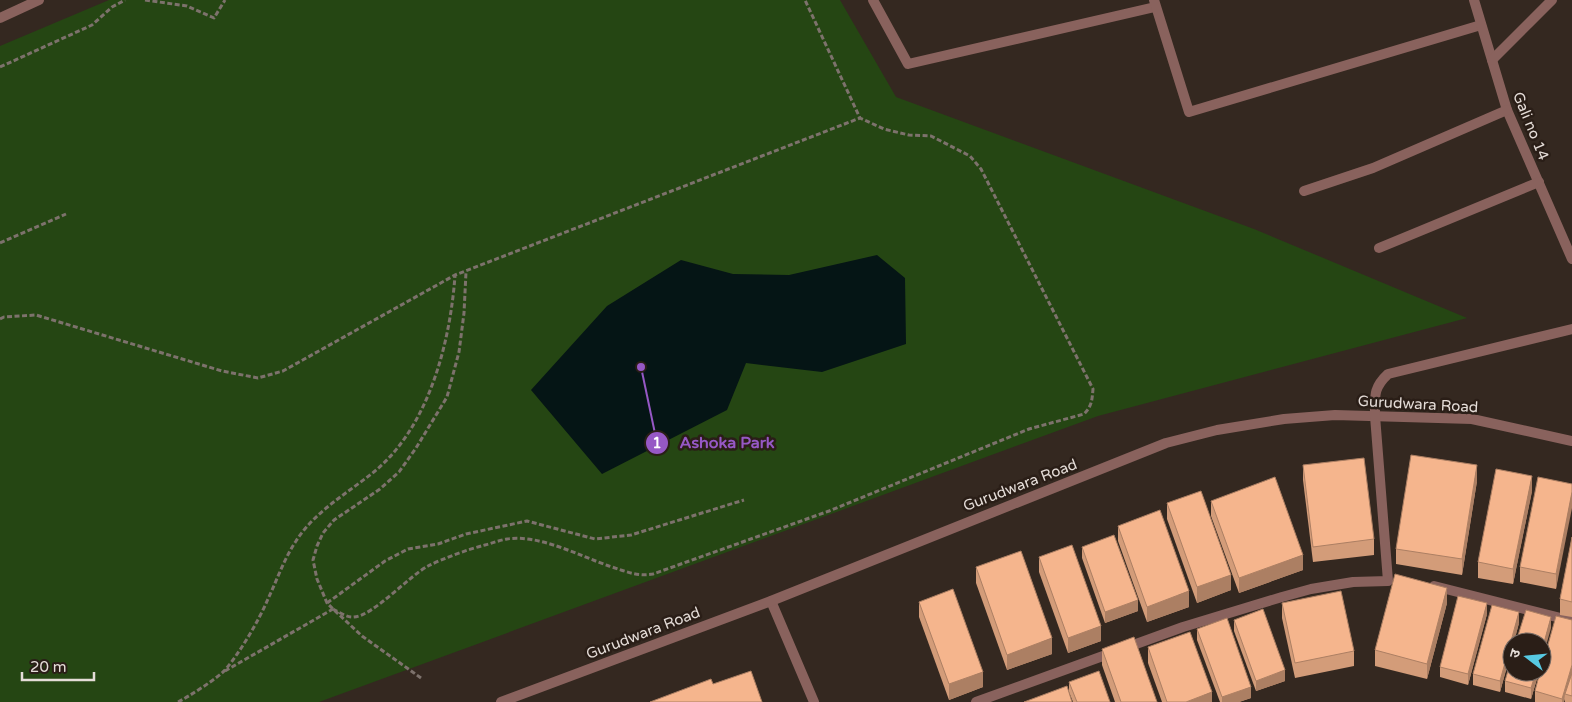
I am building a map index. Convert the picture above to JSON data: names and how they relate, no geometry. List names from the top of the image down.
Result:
{
  "streets": {
    "street": ["Gali no 14", "Gurudwara Road"]
  },
  "places": ["Ashoka Park"],
  "scale_bar": "20 m",
  "north": "left"
}
